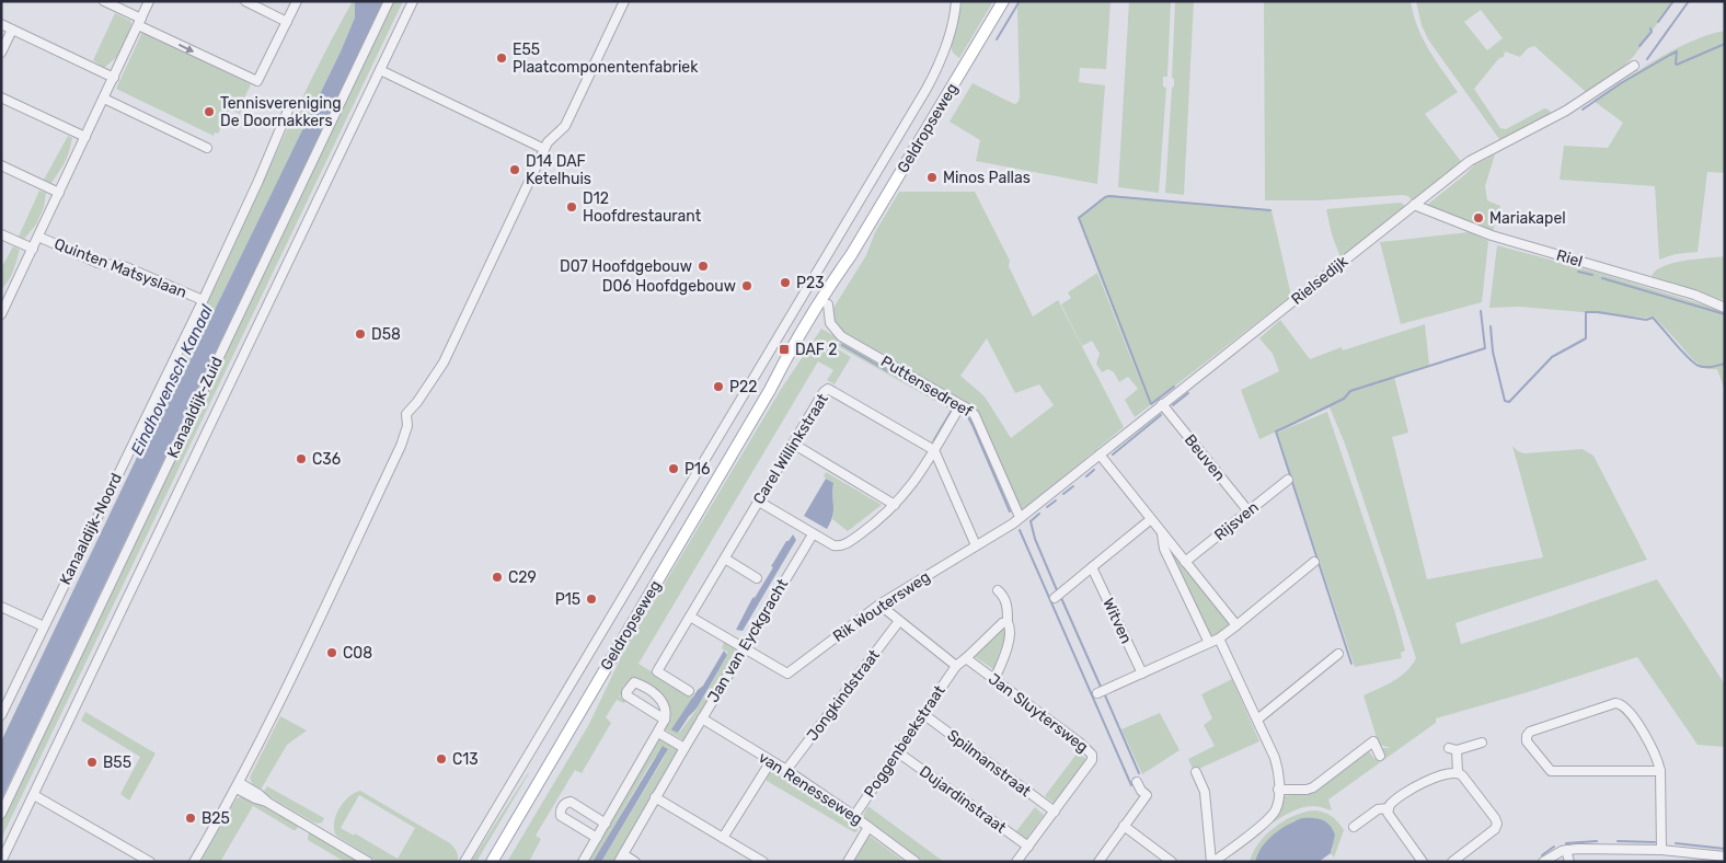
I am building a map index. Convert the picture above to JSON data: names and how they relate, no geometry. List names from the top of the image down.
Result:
{
  "streets": {
    "main road": ["Geldropseweg"],
    "street": [
      "Riel",
      "Quinten Matsyslaan",
      "Rielsedijk",
      "Puttensedreef",
      "Kanaaldijk-Zuid",
      "Carel Willinkstraat",
      "Beuven",
      "Rijsven",
      "Kanaaldijk-Noord",
      "Rik Woutersweg",
      "Witven",
      "Jan van Eyckgracht",
      "Jongkindstraat",
      "Jan Sluytersweg",
      "Poggenbeekstraat",
      "Spilmanstraat",
      "van Renesseweg",
      "Dujardinstraat"
    ]
  },
  "crossings": [
    ["Geldropseweg", "Puttensedreef"],
    ["Riel", "Rielsedijk"],
    ["Quinten Matsyslaan", "Kanaaldijk-Noord"],
    ["Rielsedijk", "Puttensedreef"],
    ["Rielsedijk", "Beuven"],
    ["Rielsedijk", "Rik Woutersweg"],
    ["Puttensedreef", "Rik Woutersweg"],
    ["Beuven", "Rijsven"],
    ["Rik Woutersweg", "Jan van Eyckgracht"],
    ["Jan van Eyckgracht", "van Renesseweg"],
    ["Jongkindstraat", "van Renesseweg"],
    ["Jan Sluytersweg", "Spilmanstraat"],
    ["Jan Sluytersweg", "Dujardinstraat"],
    ["Poggenbeekstraat", "Spilmanstraat"],
    ["Poggenbeekstraat", "van Renesseweg"],
    ["Poggenbeekstraat", "Dujardinstraat"]
  ],
  "water": ["Eindhovensch Kanaal"],
  "places": {
    "other": [
      "E55 Plaatcomponentenfabriek",
      "Tennisvereniging De Doornakkers",
      "D14 DAF Ketelhuis",
      "Minos Pallas",
      "D12 Hoofdrestaurant",
      "Mariakapel",
      "D07 Hoofdgebouw",
      "P23",
      "D06 Hoofdgebouw",
      "D58",
      "P22",
      "C36",
      "P16",
      "C29",
      "P15",
      "C08",
      "C13",
      "B55",
      "B25"
    ],
    "transit": ["DAF 2"]
  }
}
